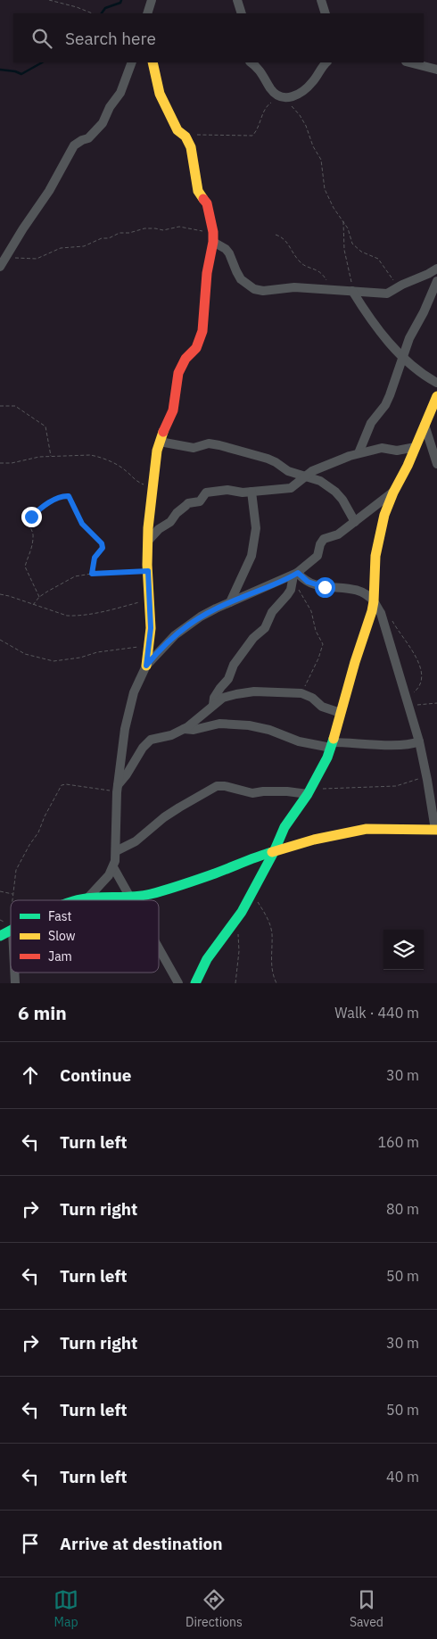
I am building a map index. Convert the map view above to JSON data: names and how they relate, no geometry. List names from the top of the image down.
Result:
{
  "legend": ["Fast", "Slow", "Jam"],
  "page": {
    "search": "Search here",
    "heading": ["6 min", "Walk · 440 m"],
    "list": [
      ["Continue", "30 m"],
      ["Turn left", "160 m"],
      ["Turn right", "80 m"],
      ["Turn left", "50 m"],
      ["Turn right", "30 m"],
      ["Turn left", "50 m"],
      ["Turn left", "40 m"],
      "Arrive at destination"
    ],
    "nav": ["Map", "Directions", "Saved"]
  }
}
